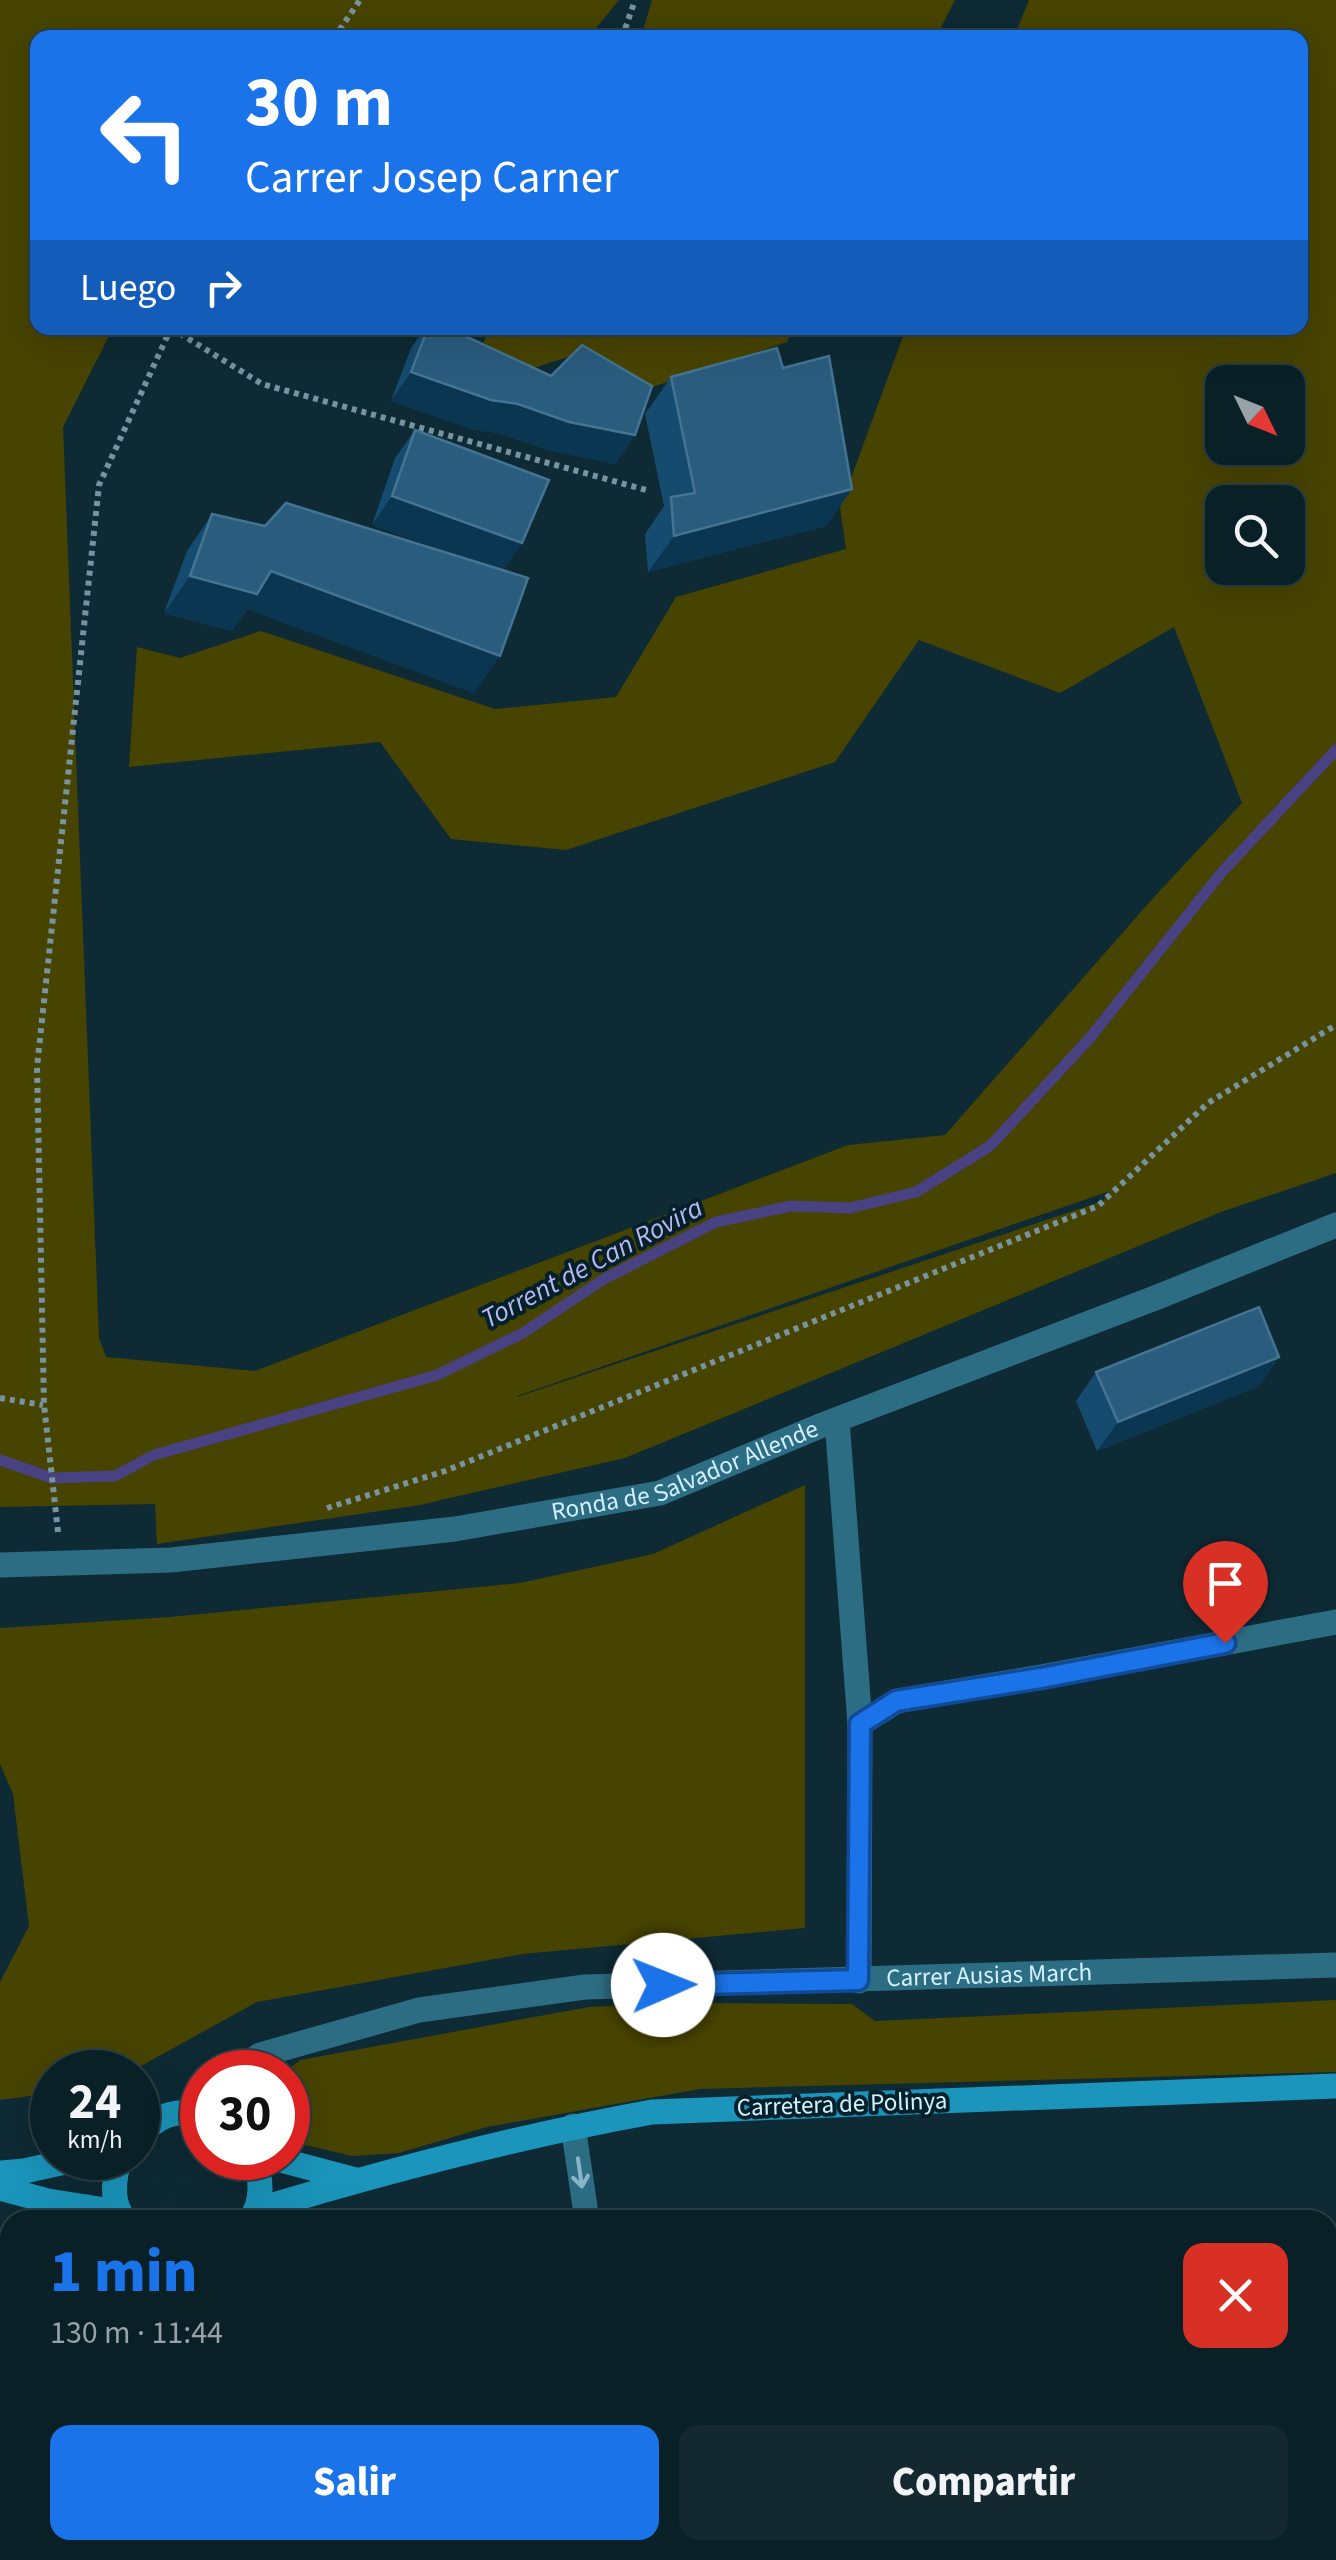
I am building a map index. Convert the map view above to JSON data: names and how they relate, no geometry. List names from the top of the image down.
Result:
{
  "streets": {
    "street": ["Ronda de Salvador Allende", "Carrer Ausias March", "Carretera de Polinya"]
  },
  "water": ["Torrent de Can Rovira"],
  "north": "bottom right",
  "page": {
    "turn": ["30 m", "Carrer Josep Carner"],
    "then": "Luego",
    "speed": "24 km/h",
    "limit": "30",
    "heading": ["1 min", "130 m · 11:44"],
    "buttons": ["Salir", "Compartir"]
  }
}
